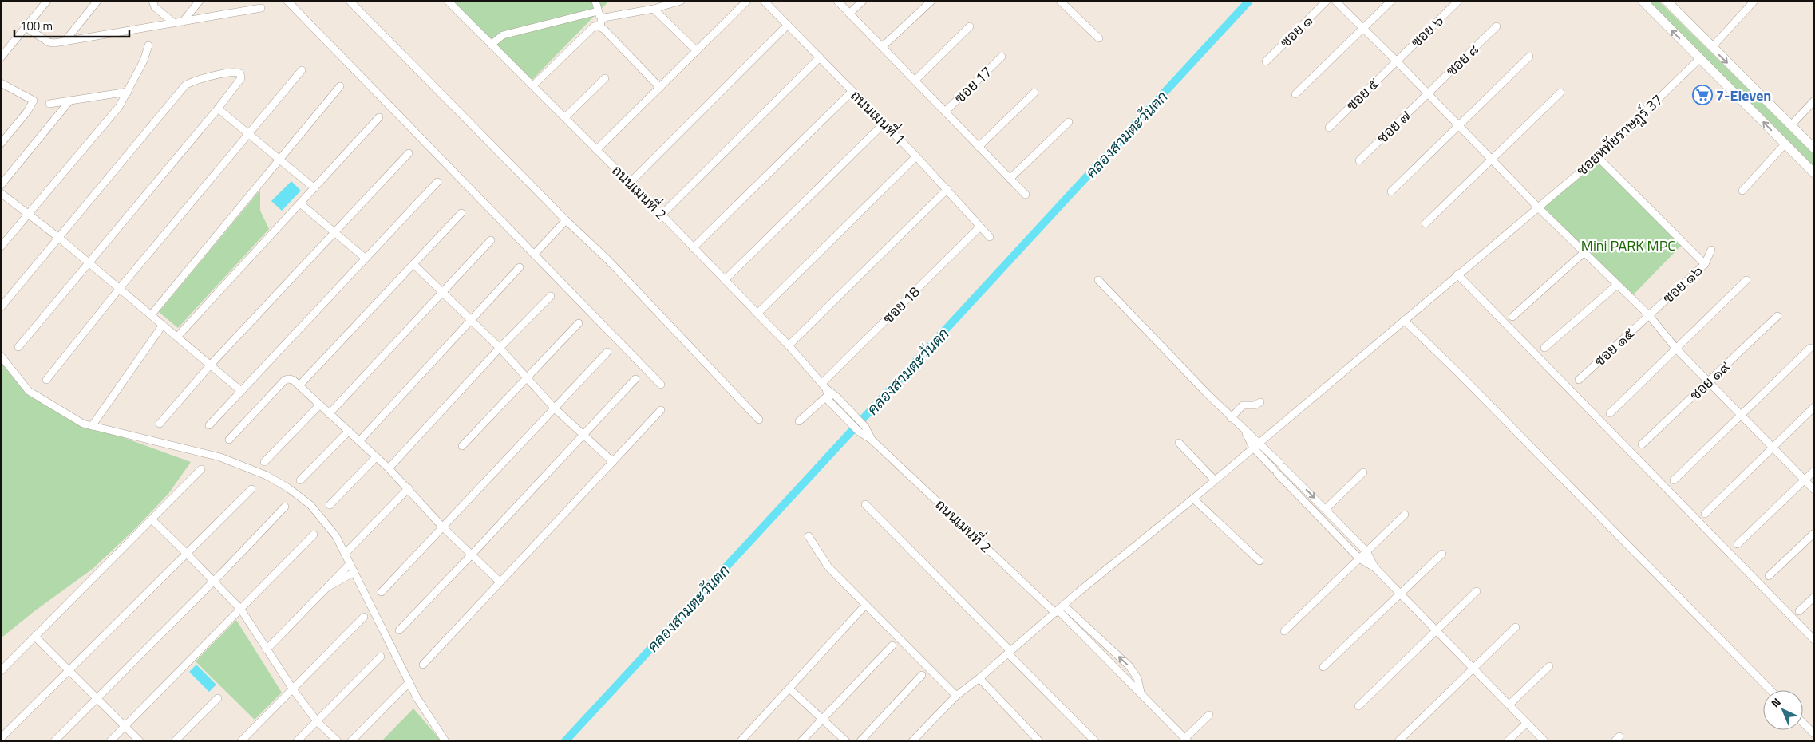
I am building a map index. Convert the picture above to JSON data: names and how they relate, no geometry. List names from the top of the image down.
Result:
{
  "streets": {
    "street": [
      "ซอย ๑",
      "ซอย ๖",
      "ซอย ๘",
      "ซอย 17",
      "ซอย ๕",
      "ถนนเมนที่ 1",
      "ซอย ๗",
      "ซอยหทัยราษฎร์ 37",
      "ถนนเมนที่ 2",
      "ซอย ๑๖",
      "ซอย 18",
      "ซอย ๑๕",
      "ซอย ๑๙"
    ]
  },
  "crossings": [
    ["ซอย ๖", "ซอย ๕"],
    ["ซอย ๘", "ซอย ๗"],
    ["ถนนเมนที่ 1", "ซอย 18"],
    ["ซอยหทัยราษฎร์ 37", "ถนนเมนที่ 2"],
    ["ถนนเมนที่ 2", "ซอย 18"],
    ["ซอย ๑๖", "ซอย ๑๕"]
  ],
  "water": ["คลองสามตะวันตก"],
  "parks": ["Mini PARK MPC"],
  "places": {
    "supermarket": ["7-Eleven"]
  },
  "scale_bar": "100 m",
  "north": "top left"
}
